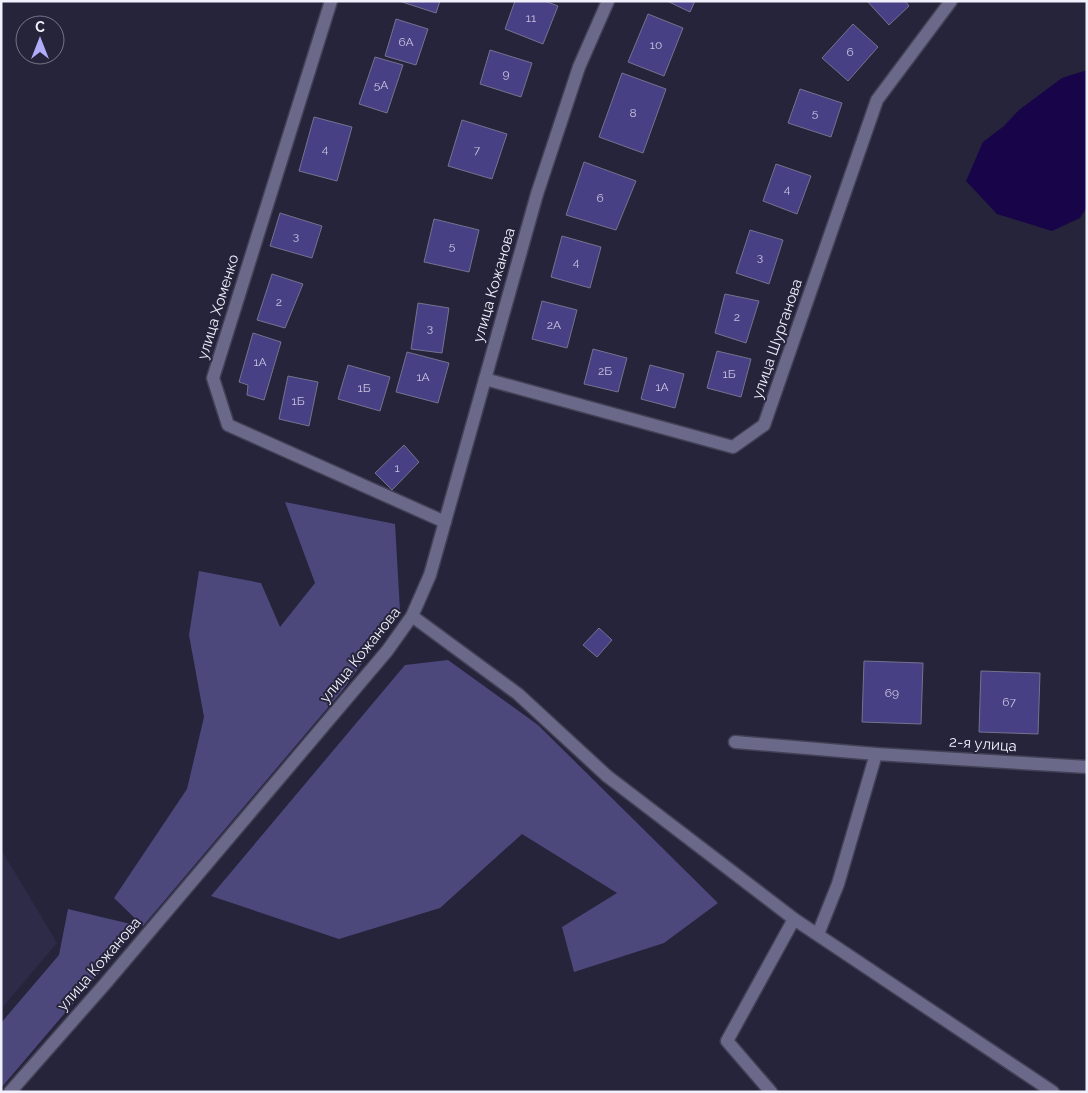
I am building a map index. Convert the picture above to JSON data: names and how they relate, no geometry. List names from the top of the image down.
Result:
{
  "streets": {
    "street": [
      "улица Кожанова",
      "улица Хоменко",
      "улица Шурганова",
      "2-я улица"
    ]
  },
  "crossings": [
    ["улица Кожанова", "улица Хоменко"],
    ["улица Кожанова", "улица Шурганова"]
  ],
  "house_numbers": [
    "11",
    "6А",
    "10",
    "6",
    "9",
    "5А",
    "8",
    "5",
    "4",
    "7",
    "4",
    "6",
    "3",
    "5",
    "3",
    "4",
    "2",
    "2",
    "2А",
    "3",
    "1А",
    "2Б",
    "1Б",
    "1А",
    "1А",
    "1Б",
    "1Б",
    "1",
    "69",
    "67"
  ],
  "north": "top"
}
